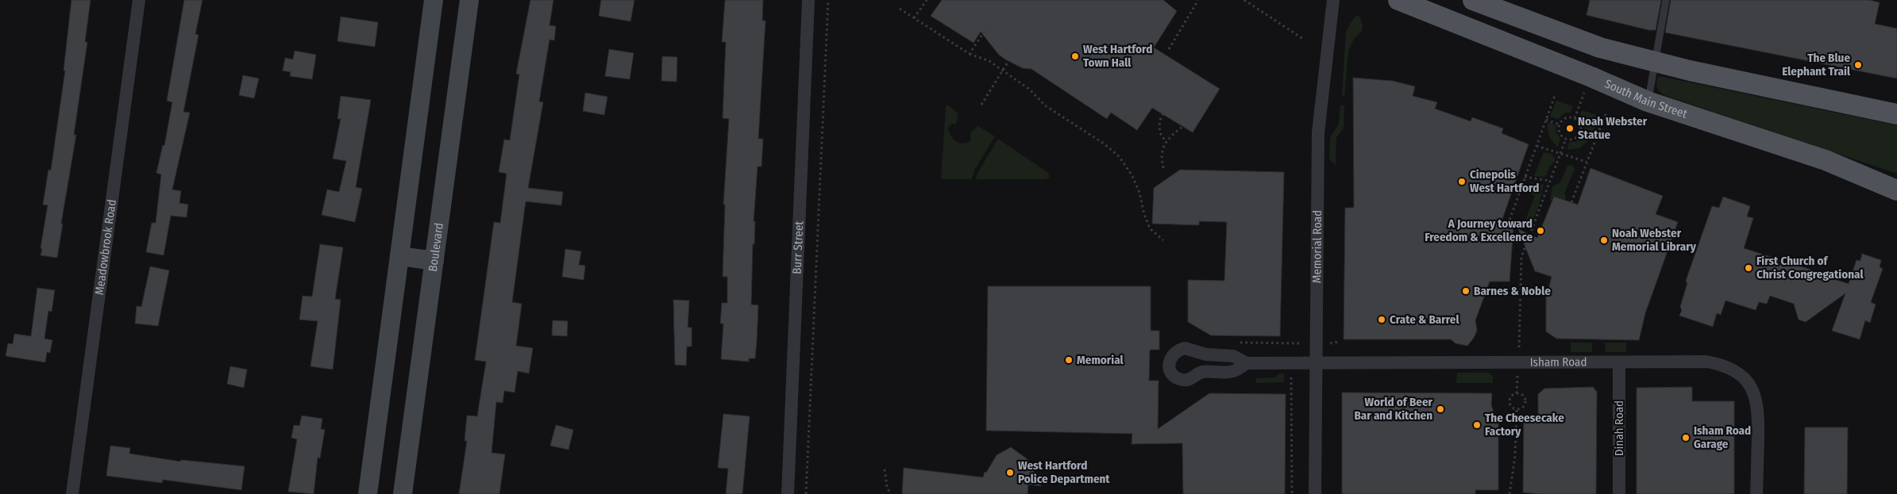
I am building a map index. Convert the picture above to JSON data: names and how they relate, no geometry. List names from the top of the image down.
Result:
{
  "streets": {
    "main road": ["South Main Street", "Boulevard"],
    "street": [
      "Burr Street",
      "Memorial Road",
      "Meadowbrook Road",
      "Isham Road",
      "Dinah Road"
    ]
  },
  "crossings": [
    ["Memorial Road", "Isham Road"],
    ["Isham Road", "Dinah Road"]
  ],
  "places": [
    "West Hartford Town Hall",
    "The Blue Elephant Trail",
    "Noah Webster Statue",
    "Cinepolis West Hartford",
    "A Journey toward Freedom & Excellence",
    "Noah Webster Memorial Library",
    "First Church of Christ Congregational",
    "Barnes & Noble",
    "Crate & Barrel",
    "Memorial",
    "World of Beer Bar and Kitchen",
    "The Cheesecake Factory",
    "Isham Road Garage",
    "West Hartford Police Department"
  ]
}
